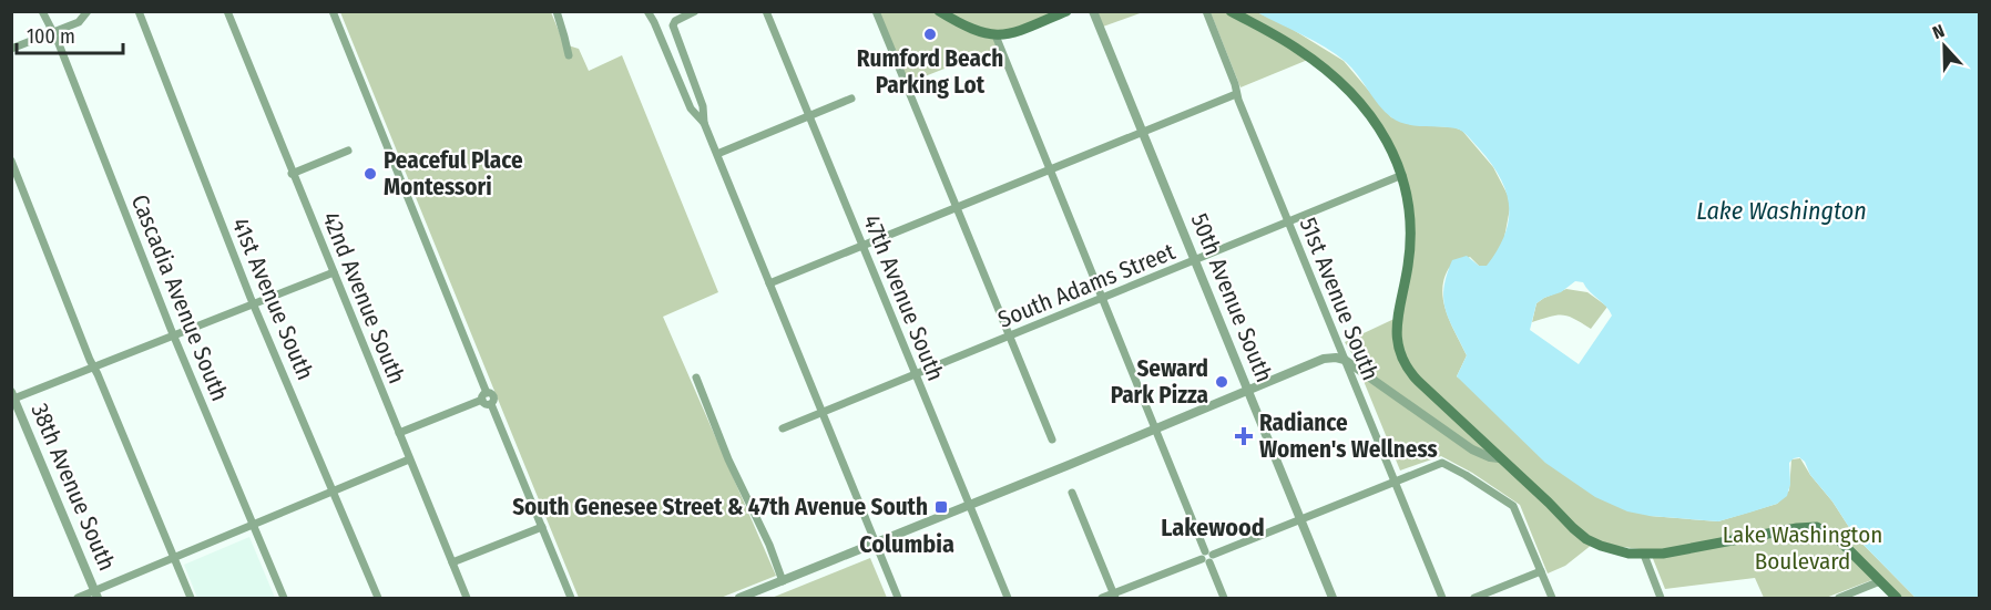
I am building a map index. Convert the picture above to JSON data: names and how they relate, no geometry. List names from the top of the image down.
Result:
{
  "streets": {
    "street": [
      "South Adams Street",
      "Cascadia Avenue South",
      "42nd Avenue South",
      "47th Avenue South",
      "50th Avenue South",
      "41st Avenue South",
      "51st Avenue South",
      "38th Avenue South"
    ]
  },
  "crossings": [
    ["South Adams Street", "47th Avenue South"],
    ["South Adams Street", "50th Avenue South"],
    ["South Adams Street", "51st Avenue South"]
  ],
  "districts": ["Lakewood", "Columbia"],
  "water": ["Lake Washington"],
  "parks": ["Lake Washington Boulevard"],
  "places": {
    "other": ["Rumford Beach Parking Lot", "Peaceful Place Montessori", "Seward Park Pizza"],
    "health": ["Radiance Women's Wellness"],
    "transit": ["South Genesee Street & 47th Avenue South"]
  },
  "scale_bar": "100 m",
  "north": "top"
}
